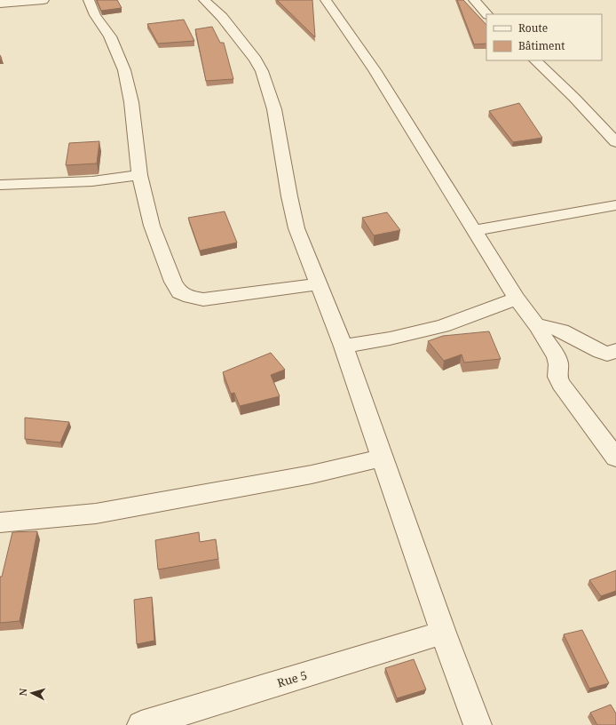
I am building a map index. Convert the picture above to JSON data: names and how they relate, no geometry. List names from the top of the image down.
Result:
{
  "streets": {
    "street": ["Rue 5"]
  },
  "legend": ["Route", "Bâtiment"],
  "north": "left"
}
